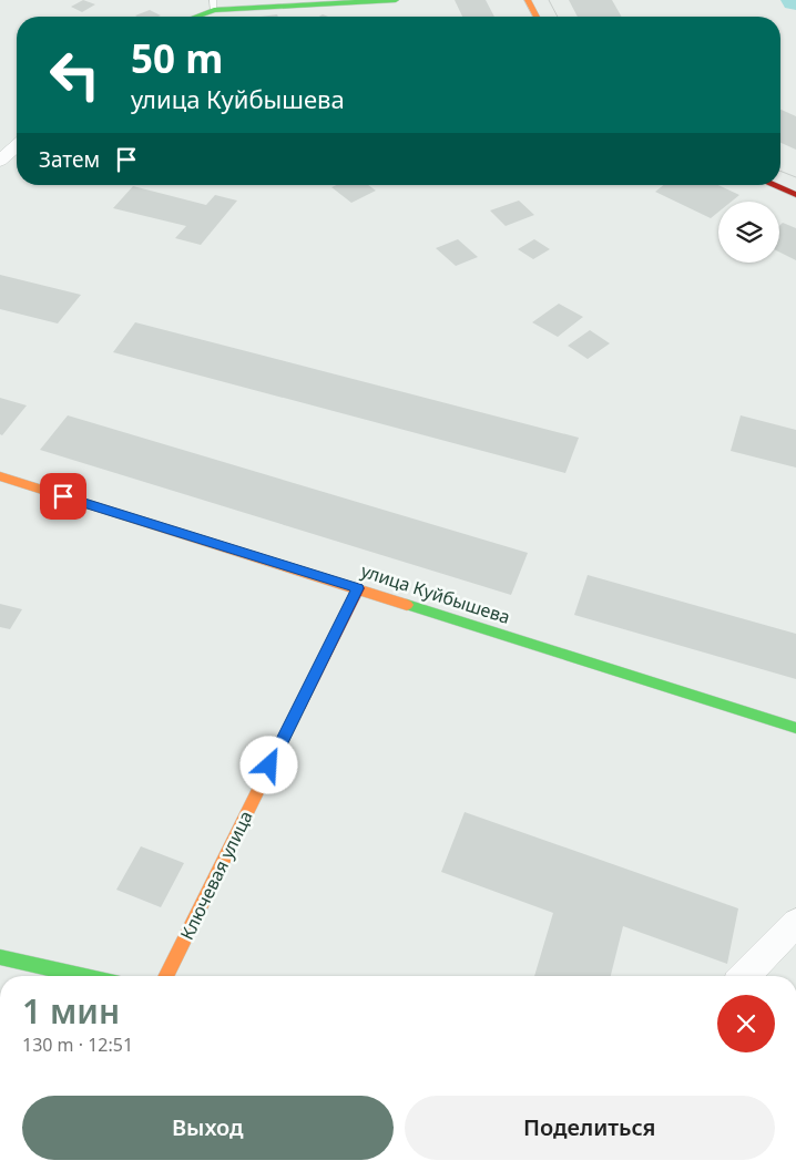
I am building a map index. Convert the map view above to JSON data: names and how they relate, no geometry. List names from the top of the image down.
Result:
{
  "streets": {
    "main road": ["улица Куйбышева", "Ключевая улица"]
  },
  "crossings": [
    ["улица Куйбышева", "Ключевая улица"]
  ],
  "page": {
    "turn": ["50 m", "улица Куйбышева"],
    "then": "Затем",
    "heading": ["1 мин", "130 m · 12:51"],
    "buttons": ["Выход", "Поделиться"]
  }
}
